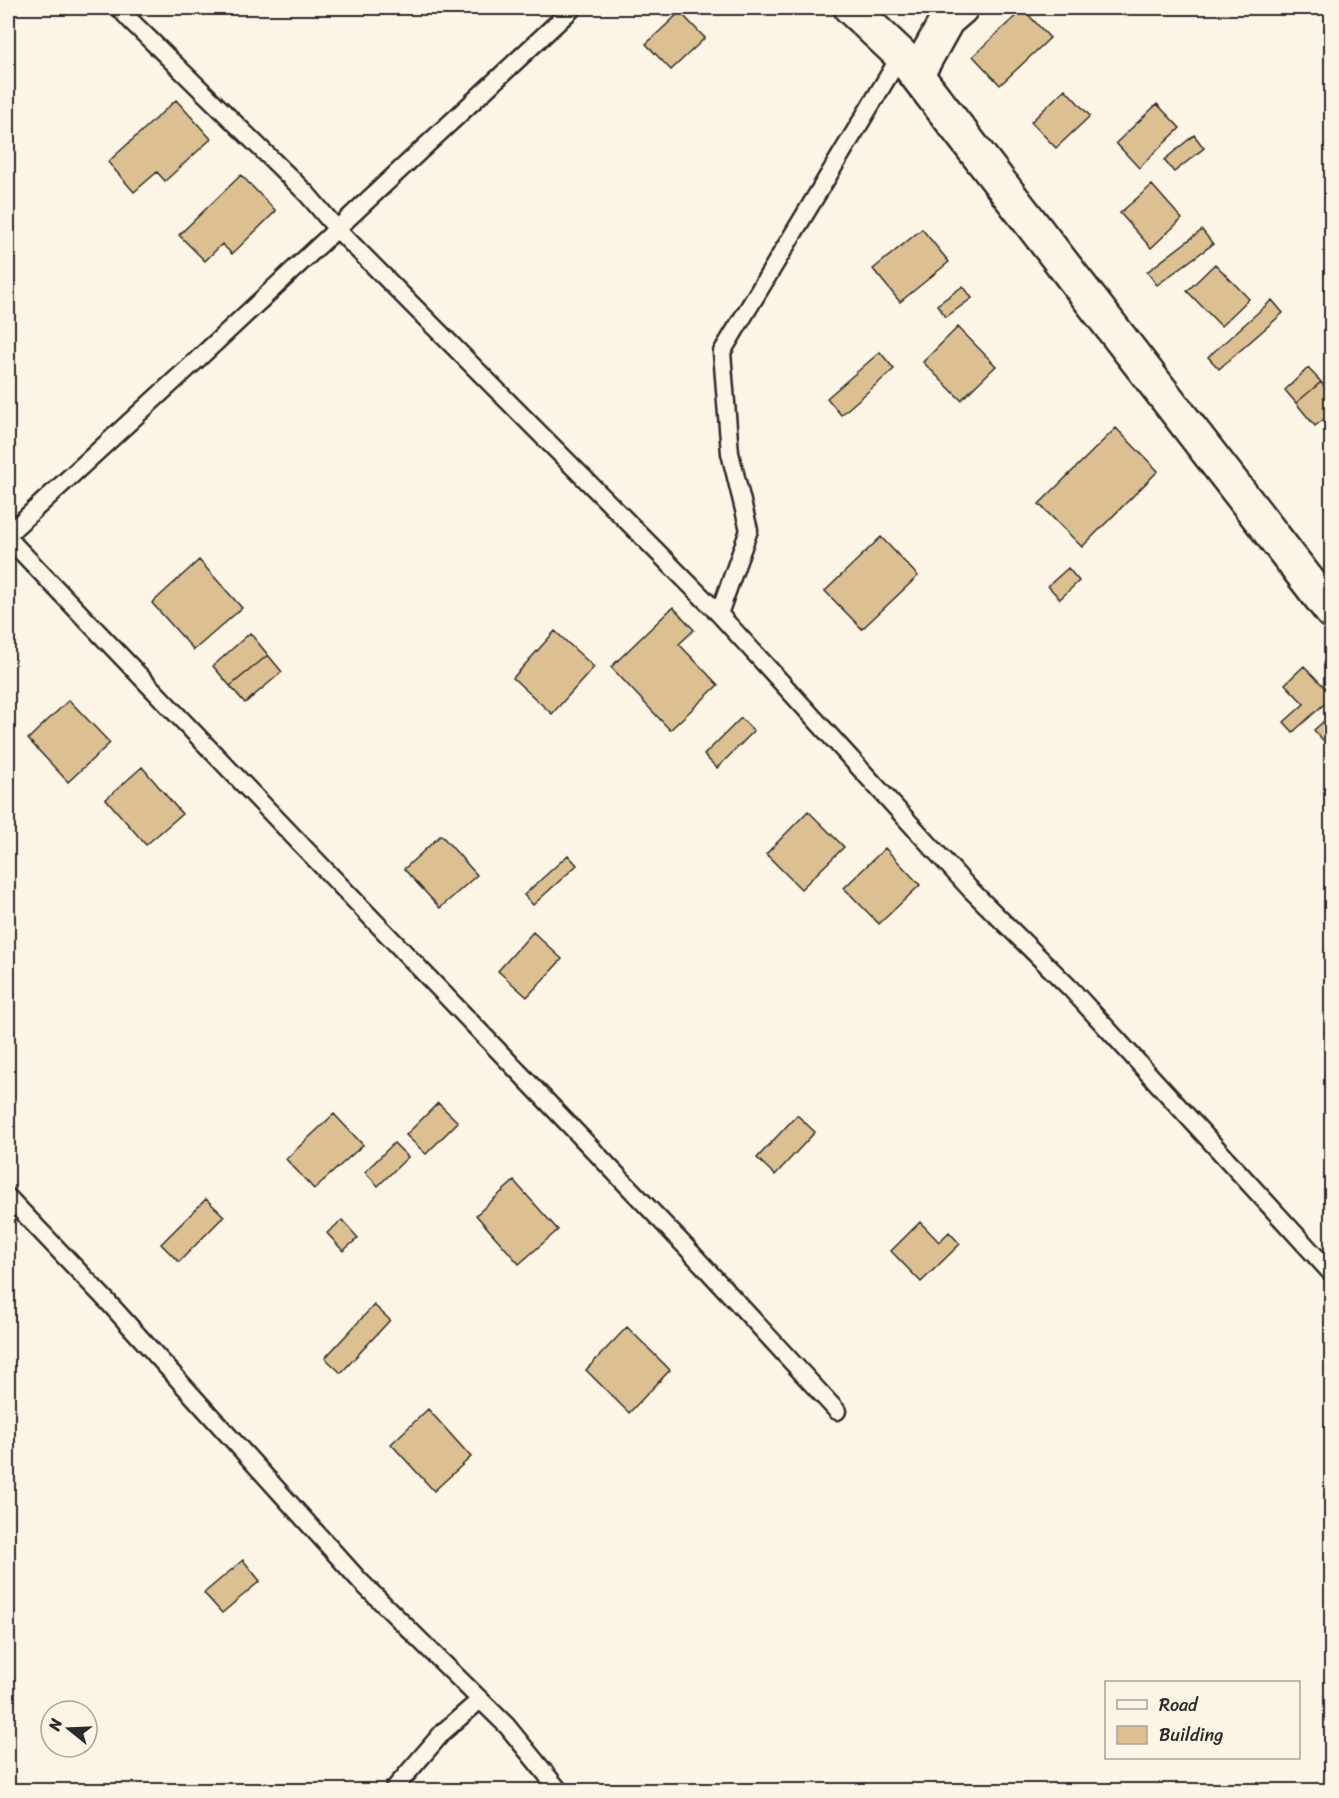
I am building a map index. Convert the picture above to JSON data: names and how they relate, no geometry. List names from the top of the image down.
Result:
{
  "legend": ["Road", "Building"],
  "north": "left"
}
